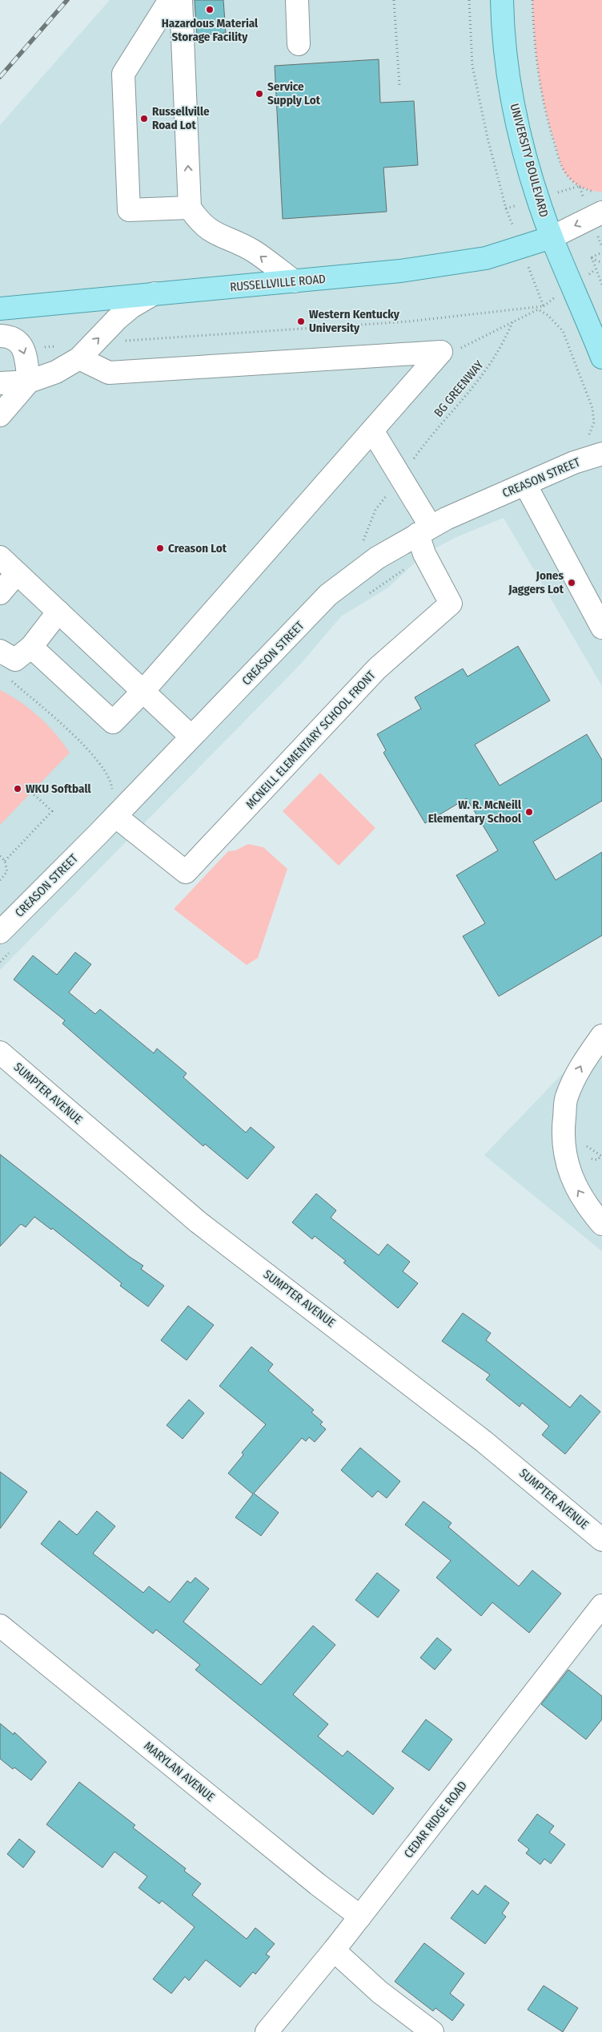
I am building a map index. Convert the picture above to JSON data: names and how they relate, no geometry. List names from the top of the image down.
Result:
{
  "streets": {
    "main road": ["UNIVERSITY BOULEVARD", "RUSSELLVILLE ROAD"],
    "street": [
      "CREASON STREET",
      "MCNEILL ELEMENTARY SCHOOL FRONT",
      "SUMPTER AVENUE",
      "MARYLAN AVENUE",
      "CEDAR RIDGE ROAD"
    ],
    "path": ["BG GREENWAY"]
  },
  "crossings": [
    ["UNIVERSITY BOULEVARD", "RUSSELLVILLE ROAD"],
    ["CREASON STREET", "MCNEILL ELEMENTARY SCHOOL FRONT"],
    ["MARYLAN AVENUE", "CEDAR RIDGE ROAD"]
  ],
  "places": [
    "Hazardous Material Storage Facility",
    "Service Supply Lot",
    "Russellville Road Lot",
    "Western Kentucky University",
    "Creason Lot",
    "Jones Jaggers Lot",
    "WKU Softball",
    "W. R. McNeill Elementary School"
  ]
}
